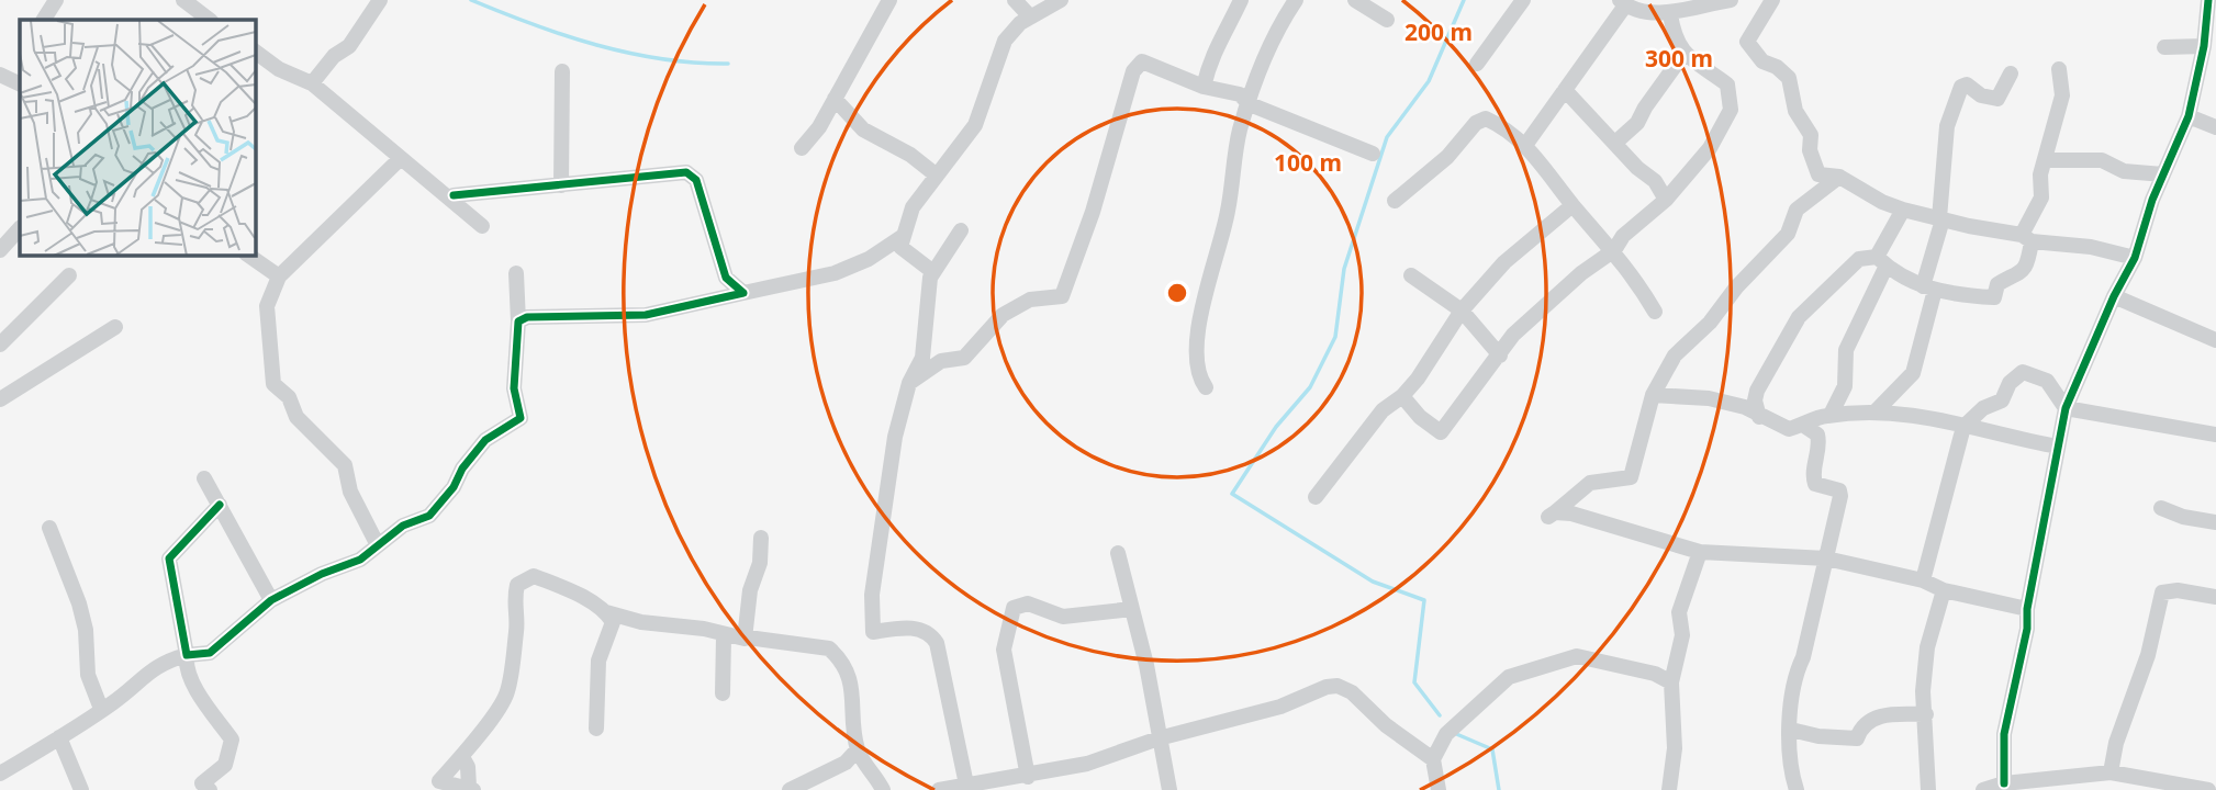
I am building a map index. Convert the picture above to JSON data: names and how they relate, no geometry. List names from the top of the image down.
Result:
{
  "rings": ["200 m", "300 m", "100 m"]
}
